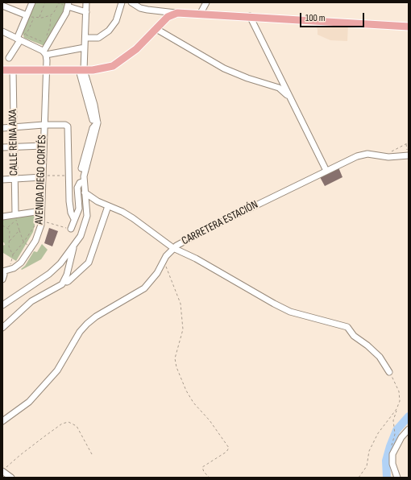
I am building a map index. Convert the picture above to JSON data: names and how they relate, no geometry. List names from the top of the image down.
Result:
{
  "streets": {
    "street": ["CALLE REINA AIXA", "AVENIDA DIEGO CORTÉS", "CARRETERA ESTACIÓN"]
  },
  "scale_bar": "100 m"
}
